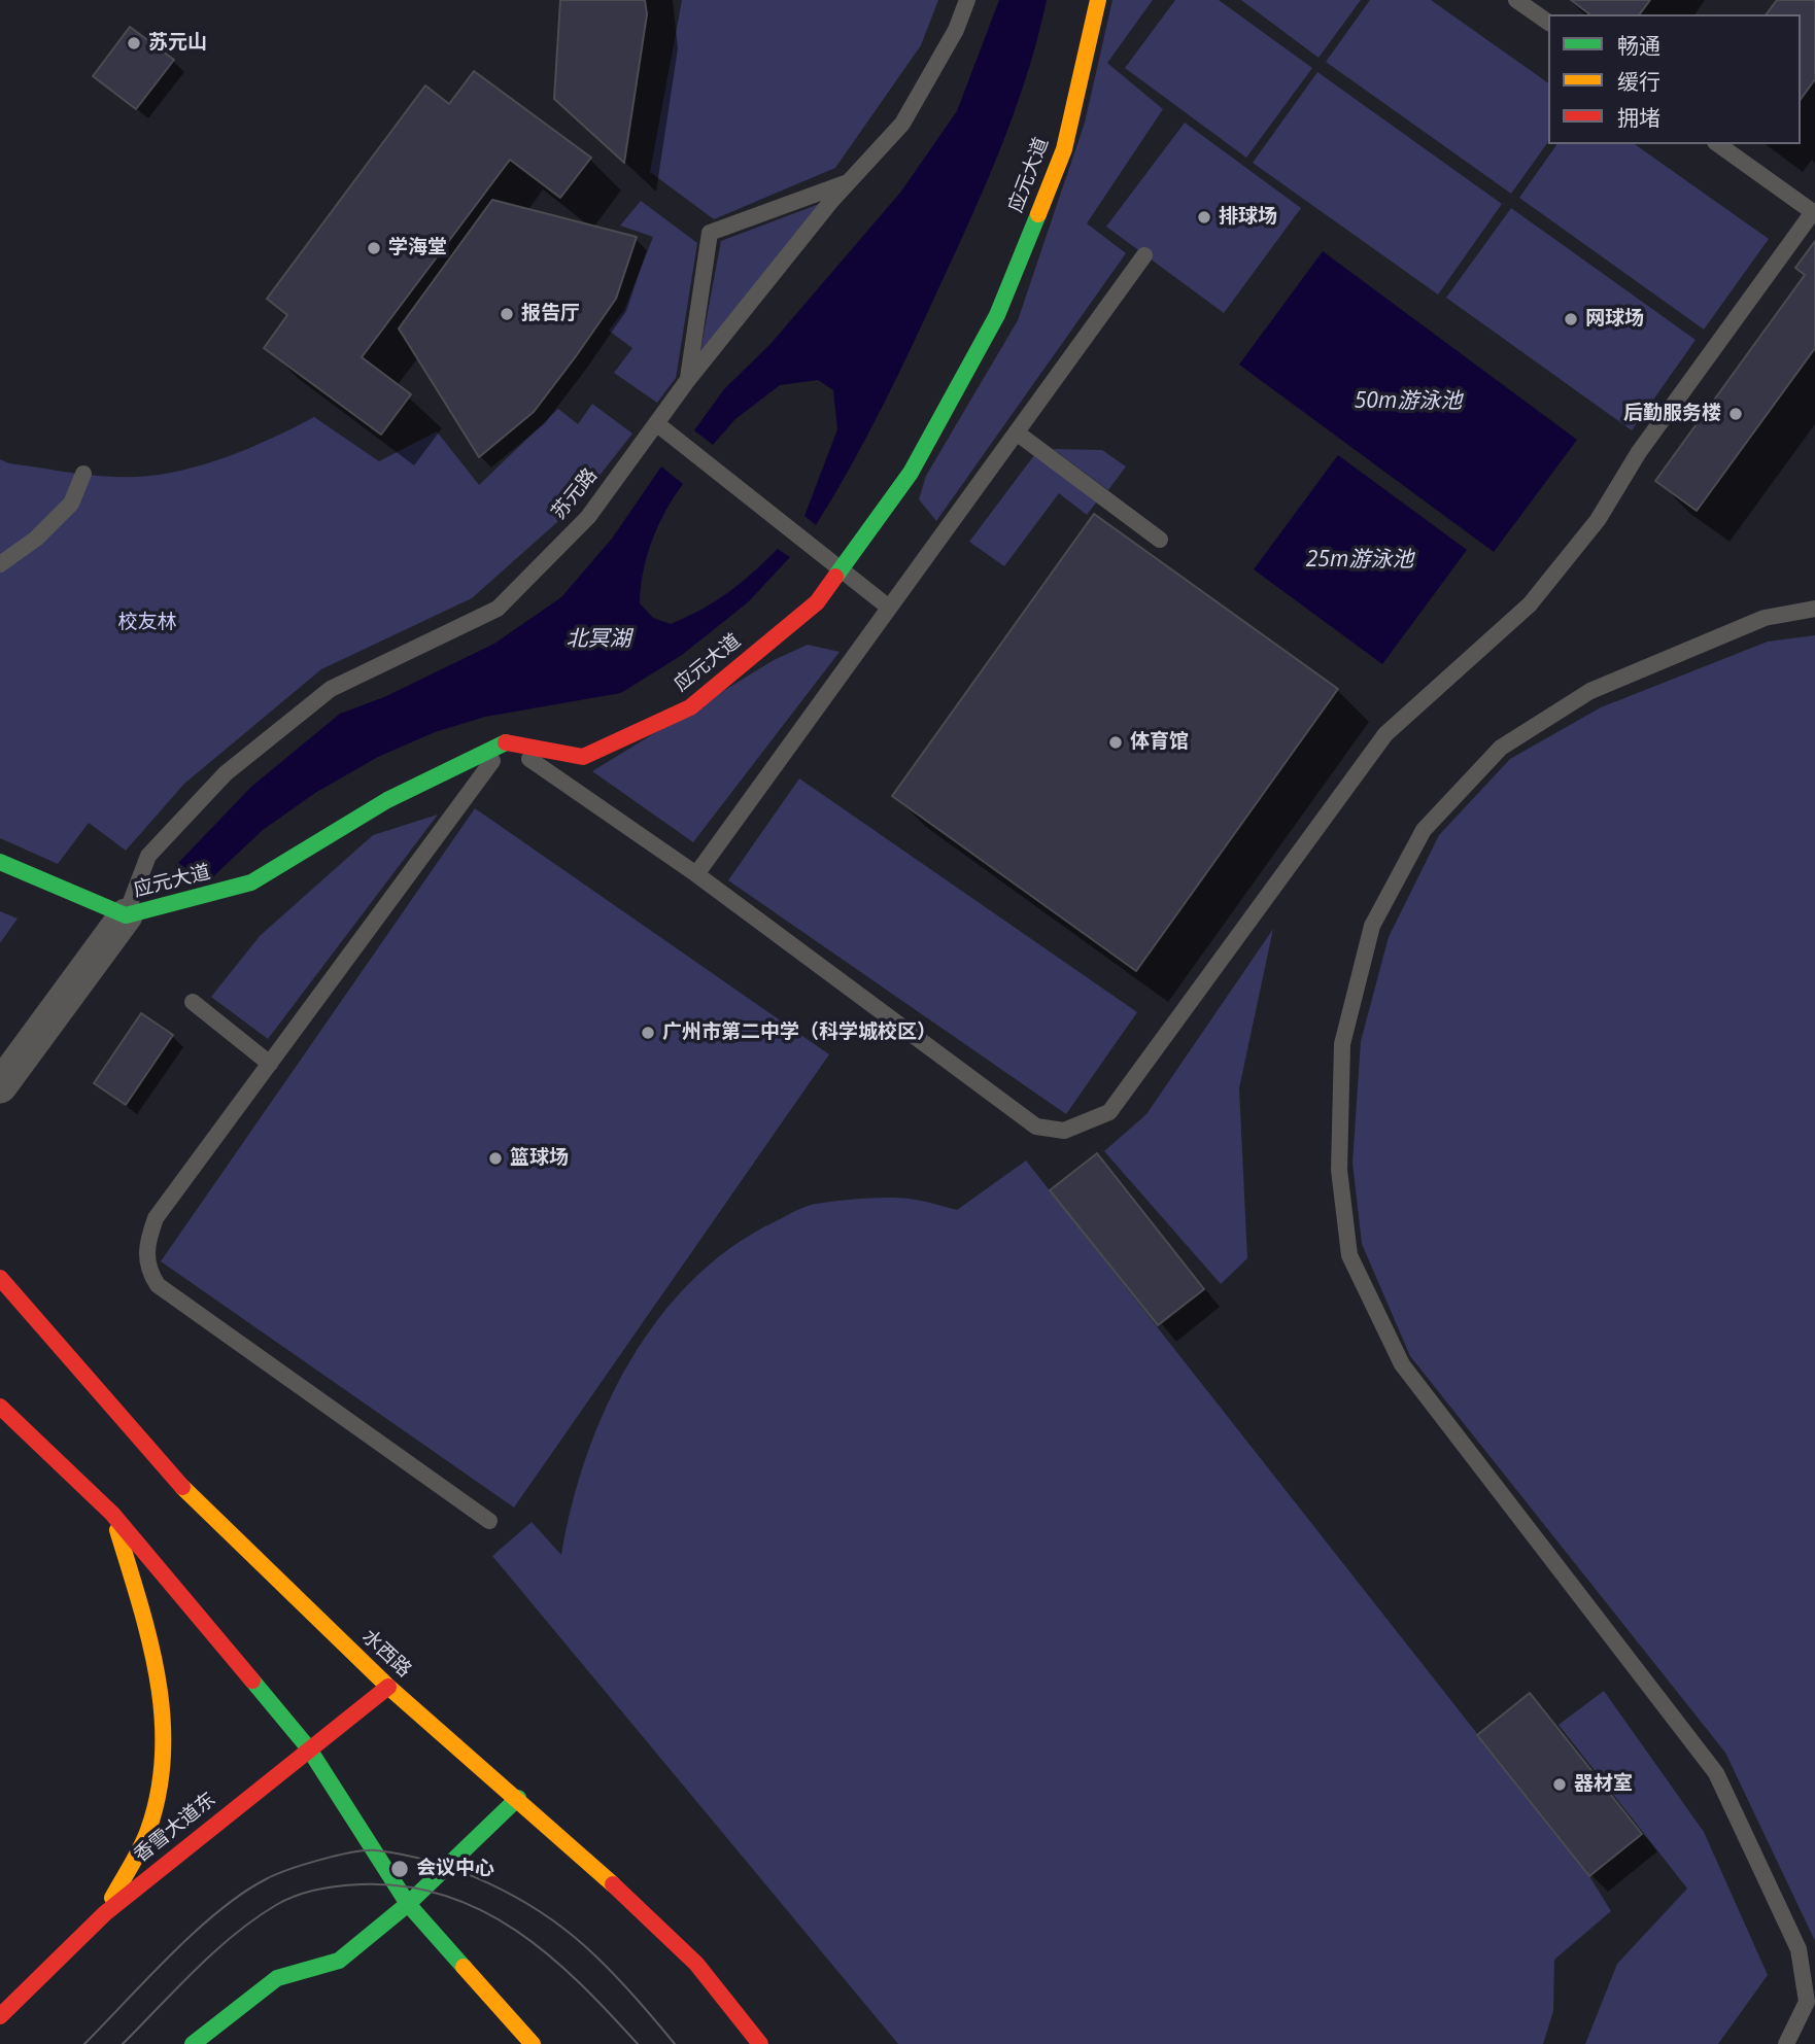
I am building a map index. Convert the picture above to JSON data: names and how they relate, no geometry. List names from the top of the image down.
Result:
{
  "streets": {
    "main road": ["应元大道", "水西路", "香雪大道东"],
    "lane": ["苏元路"]
  },
  "crossings": [
    ["应元大道", "苏元路"],
    ["水西路", "香雪大道东"]
  ],
  "water": ["50m游泳池", "25m游泳池", "北冥湖"],
  "parks": ["校友林"],
  "places": [
    "苏元山",
    "排球场",
    "学海堂",
    "报告厅",
    "网球场",
    "后勤服务楼",
    "体育馆",
    "广州市第二中学（科学城校区）",
    "篮球场",
    "器材室",
    "会议中心"
  ],
  "legend": ["畅通", "缓行", "拥堵"]
}
